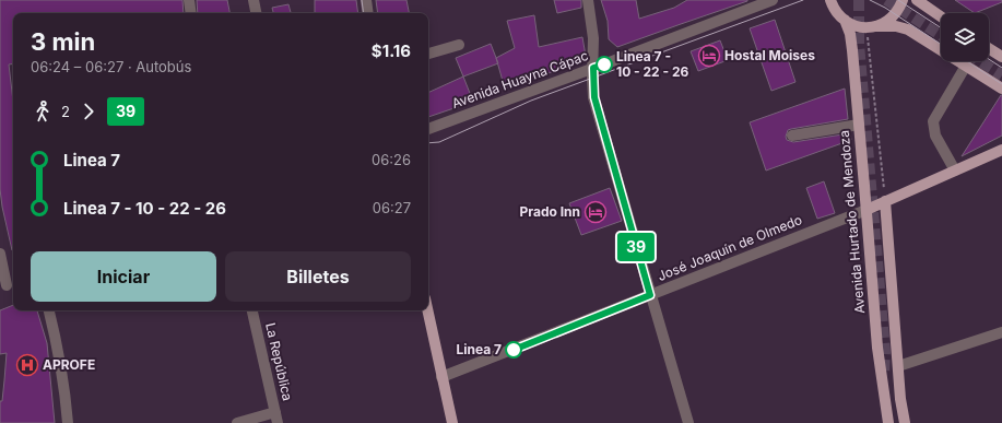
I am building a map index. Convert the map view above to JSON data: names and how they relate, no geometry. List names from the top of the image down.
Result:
{
  "streets": {
    "main road": ["Avenida Hurtado de Mendoza", "José Joaquín de Olmedo"],
    "street": ["Avenida Huayna Cápac", "La República"]
  },
  "crossings": [
    ["Avenida Hurtado de Mendoza", "José Joaquín de Olmedo"]
  ],
  "places": {
    "hotel": ["Hostal Moises", "Prado Inn"],
    "other": ["Linea 7 - 10 - 22 - 26", "Linea 7"],
    "hospital": ["APROFE"]
  },
  "lines": ["bus line 39"],
  "page": {
    "on_map": "39",
    "heading": ["3 min", "06:24 – 06:27 · Autobús", "$1.16"],
    "legs": ["2", "39"],
    "list": [
      {
        "name": "Linea 7",
        "value": "06:26"
      },
      {
        "name": "Linea 7 - 10 - 22 - 26",
        "value": "06:27"
      }
    ],
    "buttons": ["Iniciar", "Billetes"]
  }
}
